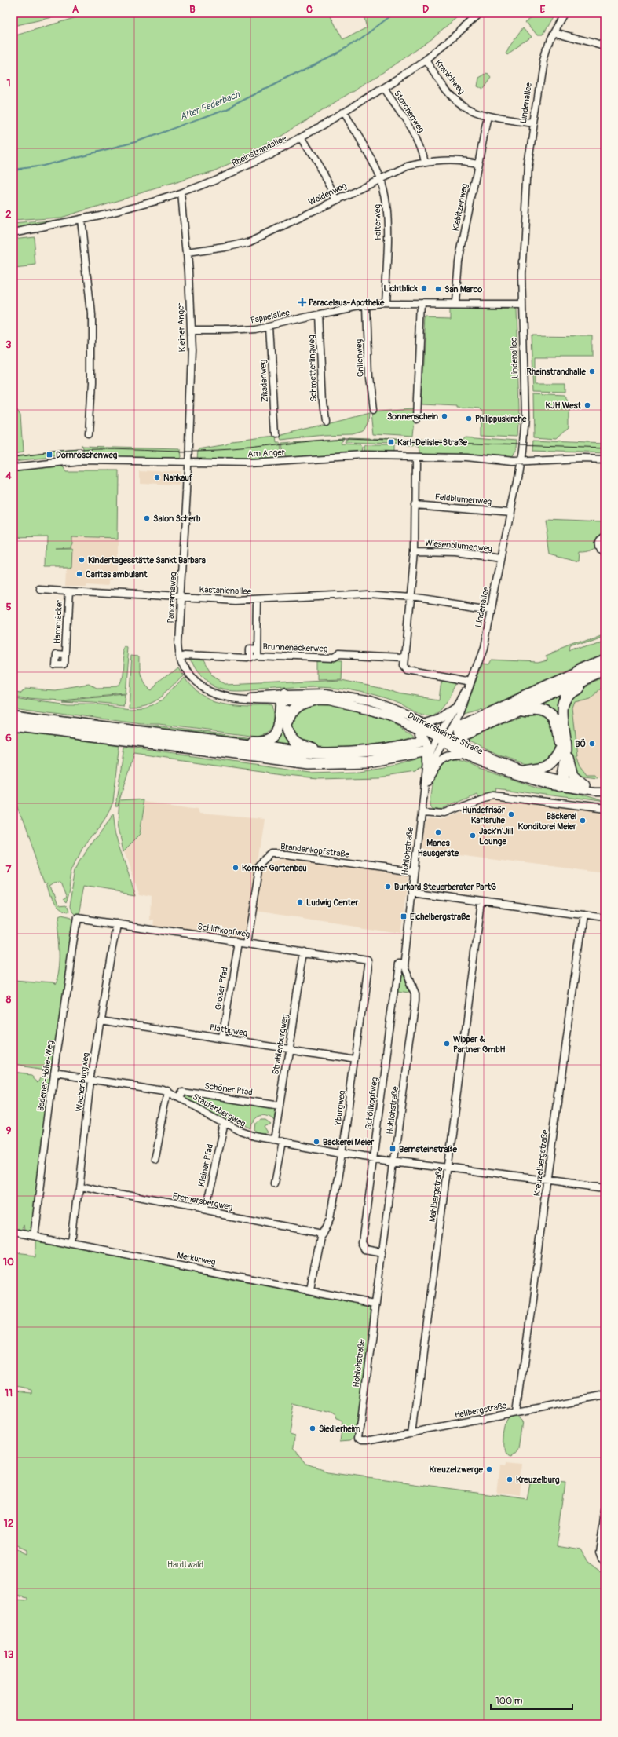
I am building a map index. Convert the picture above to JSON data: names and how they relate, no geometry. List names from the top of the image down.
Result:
{
  "streets": {
    "street": [
      "Kranichweg",
      "Lindenallee",
      "Storchenweg",
      "Rheinstrandallee",
      "Weidenweg",
      "Kiebitzenweg",
      "Falterweg",
      "Pappelallee",
      "Kleiner Anger",
      "Grillenweg",
      "Schmetterlingweg",
      "Zikadenweg",
      "Am Anger",
      "Feldblumenweg",
      "Wiesenblumenweg",
      "Kastanienallee",
      "Panoramaweg",
      "Hammäcker",
      "Brunnenäckerweg",
      "Durmersheimer Straße",
      "Brandenkopfstraße",
      "Hohlohstraße",
      "Schliffkopfweg",
      "Großer Pfad",
      "Plättigweg",
      "Strahlenburgweg",
      "Badener-Höhe-Weg",
      "Wachenburgweg",
      "Schöner Pfad",
      "Schöllkopfweg",
      "Yburgweg",
      "Staufenbergweg",
      "Kreuzelbergstraße",
      "Kleiner Pfad",
      "Mahlbergstraße",
      "Fremersbergweg",
      "Merkurweg",
      "Hellbergstraße"
    ]
  },
  "crossings": [
    ["Kranichweg", "Lindenallee"],
    ["Kranichweg", "Rheinstrandallee"],
    ["Kranichweg", "Kiebitzenweg"],
    ["Lindenallee", "Pappelallee"],
    ["Lindenallee", "Am Anger"],
    ["Lindenallee", "Feldblumenweg"],
    ["Lindenallee", "Wiesenblumenweg"],
    ["Lindenallee", "Kastanienallee"],
    ["Lindenallee", "Durmersheimer Straße"],
    ["Lindenallee", "Hohlohstraße"],
    ["Storchenweg", "Rheinstrandallee"],
    ["Storchenweg", "Weidenweg"],
    ["Rheinstrandallee", "Falterweg"],
    ["Rheinstrandallee", "Kleiner Anger"],
    ["Weidenweg", "Kiebitzenweg"],
    ["Weidenweg", "Falterweg"],
    ["Weidenweg", "Kleiner Anger"],
    ["Kiebitzenweg", "Pappelallee"],
    ["Falterweg", "Pappelallee"],
    ["Pappelallee", "Kleiner Anger"],
    ["Pappelallee", "Grillenweg"],
    ["Pappelallee", "Schmetterlingweg"],
    ["Pappelallee", "Zikadenweg"],
    ["Kleiner Anger", "Am Anger"],
    ["Kleiner Anger", "Panoramaweg"],
    ["Am Anger", "Panoramaweg"],
    ["Kastanienallee", "Panoramaweg"],
    ["Kastanienallee", "Hammäcker"],
    ["Kastanienallee", "Brunnenäckerweg"],
    ["Panoramaweg", "Brunnenäckerweg"],
    ["Panoramaweg", "Durmersheimer Straße"],
    ["Durmersheimer Straße", "Hohlohstraße"],
    ["Brandenkopfstraße", "Hohlohstraße"],
    ["Brandenkopfstraße", "Schliffkopfweg"],
    ["Hohlohstraße", "Schöllkopfweg"],
    ["Hohlohstraße", "Staufenbergweg"],
    ["Hohlohstraße", "Merkurweg"],
    ["Hohlohstraße", "Hellbergstraße"],
    ["Schliffkopfweg", "Großer Pfad"],
    ["Schliffkopfweg", "Strahlenburgweg"],
    ["Schliffkopfweg", "Badener-Höhe-Weg"],
    ["Schliffkopfweg", "Wachenburgweg"],
    ["Schliffkopfweg", "Yburgweg"],
    ["Großer Pfad", "Plättigweg"],
    ["Plättigweg", "Strahlenburgweg"],
    ["Plättigweg", "Wachenburgweg"],
    ["Plättigweg", "Yburgweg"],
    ["Strahlenburgweg", "Schöner Pfad"],
    ["Strahlenburgweg", "Staufenbergweg"],
    ["Badener-Höhe-Weg", "Staufenbergweg"],
    ["Badener-Höhe-Weg", "Merkurweg"],
    ["Wachenburgweg", "Staufenbergweg"],
    ["Wachenburgweg", "Fremersbergweg"],
    ["Wachenburgweg", "Merkurweg"],
    ["Schöner Pfad", "Staufenbergweg"],
    ["Schöllkopfweg", "Staufenbergweg"],
    ["Yburgweg", "Staufenbergweg"],
    ["Yburgweg", "Fremersbergweg"],
    ["Yburgweg", "Merkurweg"],
    ["Staufenbergweg", "Kleiner Pfad"],
    ["Kreuzelbergstraße", "Hellbergstraße"],
    ["Kleiner Pfad", "Fremersbergweg"],
    ["Mahlbergstraße", "Hellbergstraße"]
  ],
  "water": ["Alter Federbach"],
  "parks": ["Hardtwald"],
  "places": {
    "other": [
      "Lichtblick",
      "San Marco",
      "Rheinstrandhalle",
      "KJH West",
      "Sonnenschein",
      "Philippuskirche",
      "Nahkauf",
      "Salon Scherb",
      "Kindertagesstätte Sankt Barbara",
      "Caritas ambulant",
      "BÖ",
      "Hundefrisör Karlsruhe",
      "Bäckerei Konditorei Meier",
      "Manes Hausgeräte",
      "Jack'n'Jill Lounge",
      "Körner Gartenbau",
      "Burkard Steuerberater PartG",
      "Ludwig Center",
      "Wipper & Partner GmbH",
      "Bäckerei Meier",
      "Siedlerheim",
      "Kreuzelzwerge",
      "Kreuzelburg"
    ],
    "health": ["Paracelsus-Apotheke"],
    "transit": [
      "Karl-Delisle-Straße",
      "Dornröschenweg",
      "Eichelbergstraße",
      "Bernsteinstraße"
    ]
  },
  "scale_bar": "100 m",
  "grid": {
    "columns": [
      "A",
      "B",
      "C",
      "D",
      "E"
    ],
    "rows": [
      "1",
      "2",
      "3",
      "4",
      "5",
      "6",
      "7",
      "8",
      "9",
      "10",
      "11",
      "12",
      "13"
    ]
  }
}
